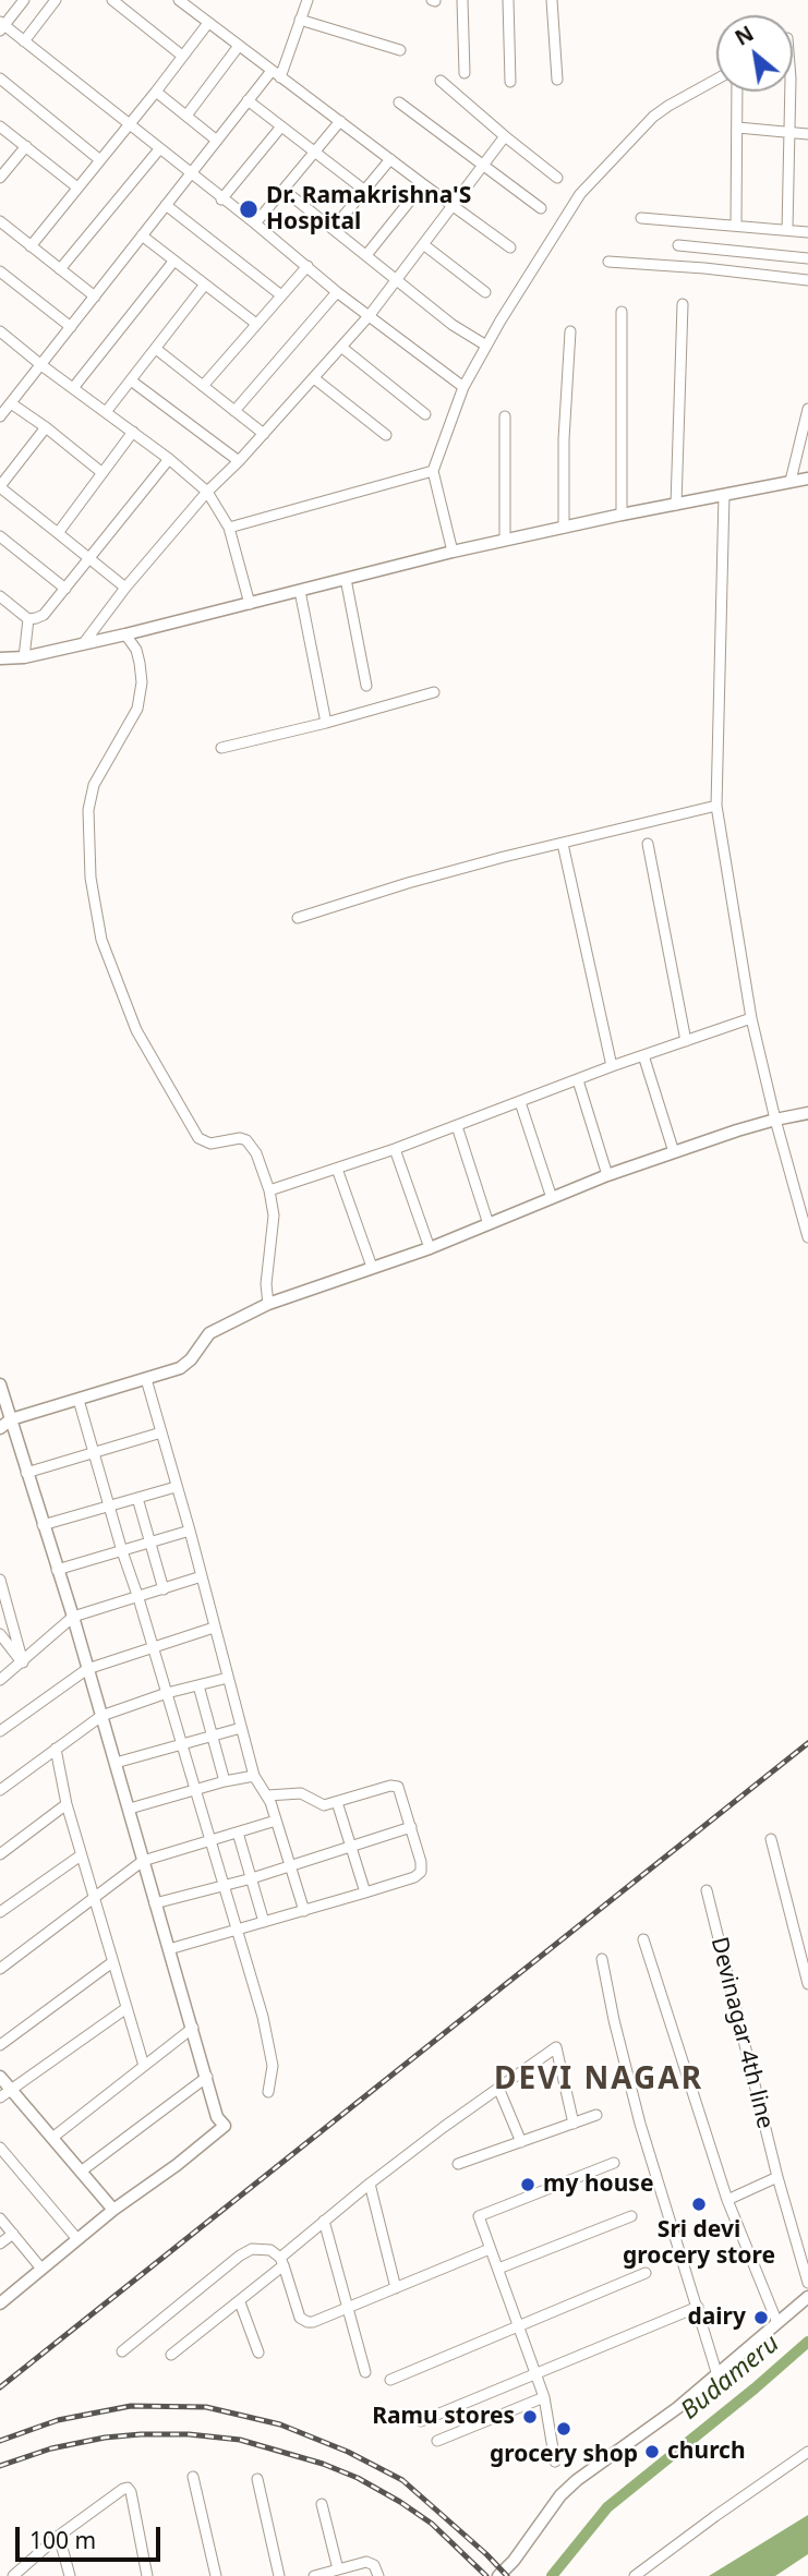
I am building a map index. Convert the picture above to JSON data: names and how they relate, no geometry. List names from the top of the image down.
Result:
{
  "streets": {
    "street": ["Devinagar 4th line"]
  },
  "districts": ["DEVI NAGAR"],
  "water": ["Budameru"],
  "places": [
    "Dr. Ramakrishna'S Hospital",
    "my house",
    "Sri devi grocery store",
    "dairy",
    "Ramu stores",
    "grocery shop",
    "church"
  ],
  "scale_bar": "100 m",
  "north": "top left"
}
